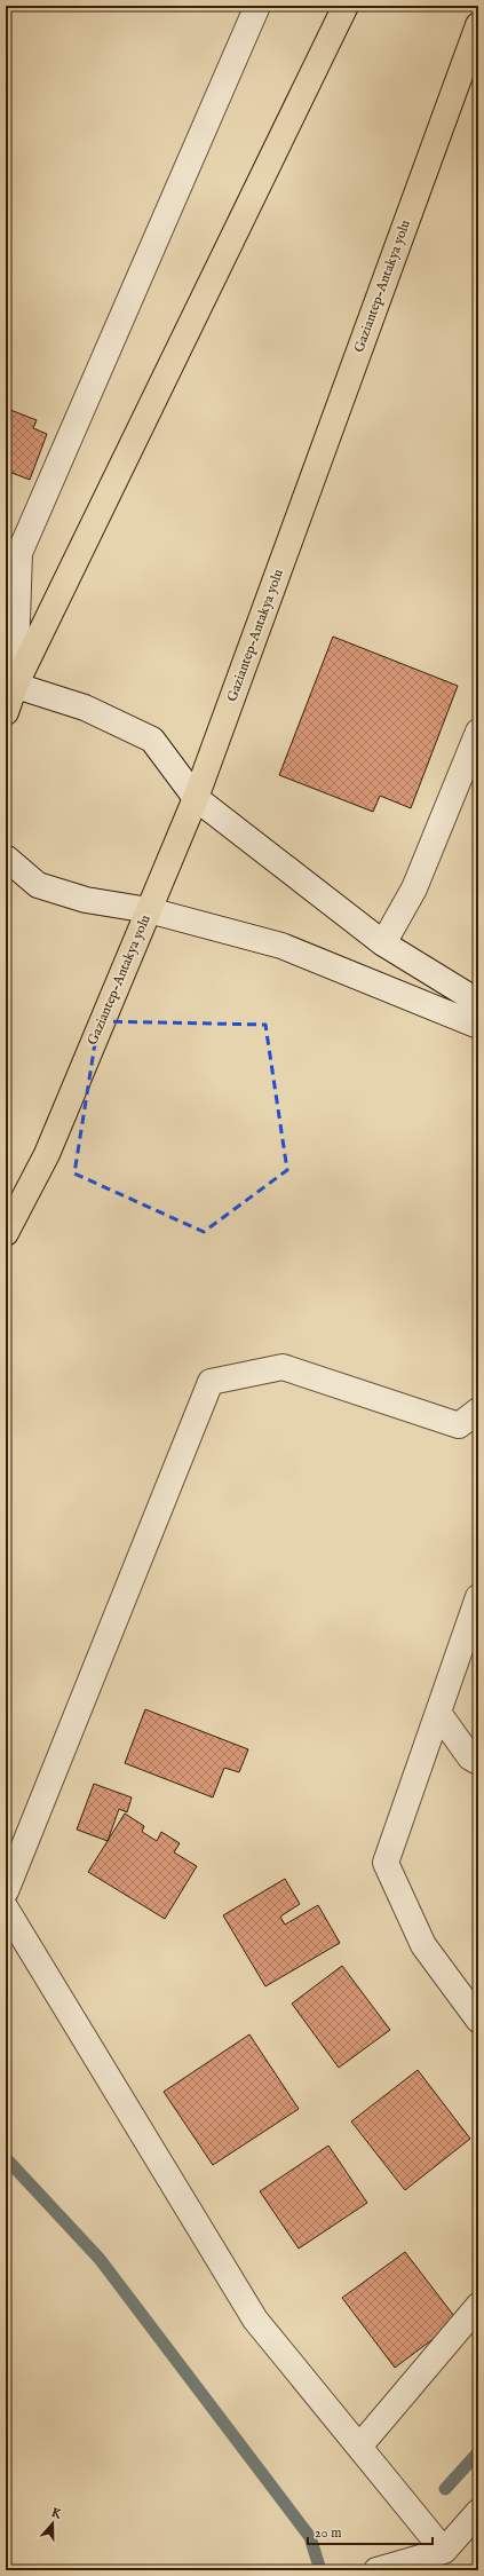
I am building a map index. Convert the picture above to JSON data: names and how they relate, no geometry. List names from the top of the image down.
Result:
{
  "streets": {
    "highway": ["Gaziantep-Antakya yolu"]
  },
  "scale_bar": "20 m",
  "north": "top"
}
